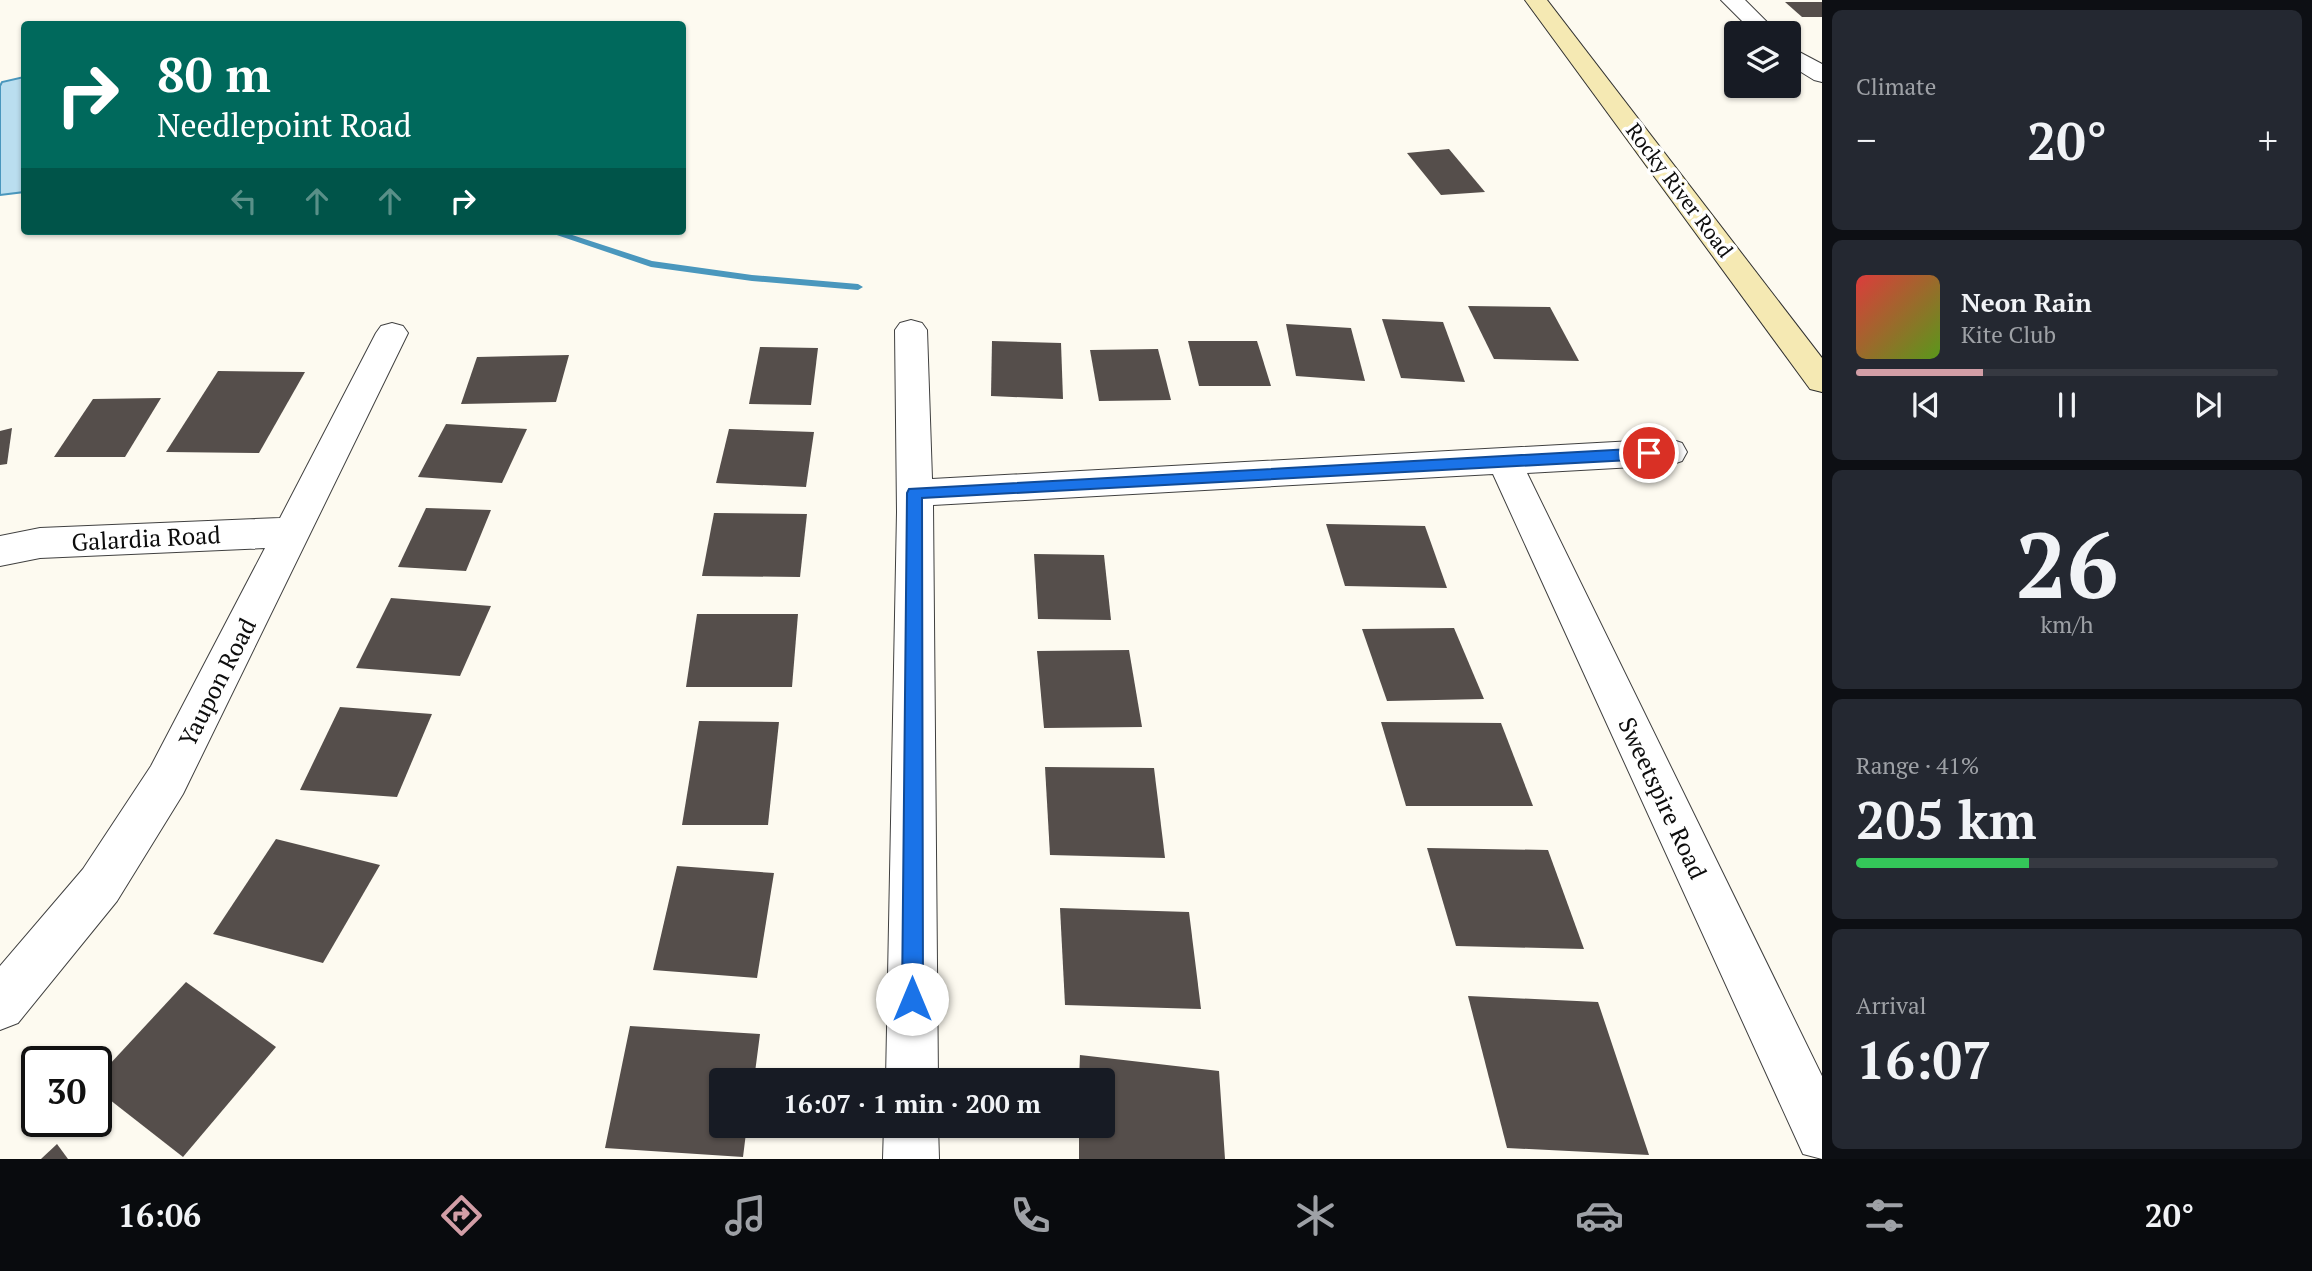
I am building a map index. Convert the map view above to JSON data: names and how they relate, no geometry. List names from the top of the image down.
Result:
{
  "streets": {
    "street": [
      "Rocky River Road",
      "Galardia Road",
      "Yaupon Road",
      "Sweetspire Road"
    ]
  },
  "crossings": [
    ["Galardia Road", "Yaupon Road"]
  ],
  "page": {
    "tile": [
      "Climate",
      ["26", "km/h"],
      ["Range · 41%", "205 km"],
      ["Arrival", "16:07"]
    ],
    "turn": ["80 m", "Needlepoint Road"],
    "heat": ["−", "20°", "+"],
    "song": ["Neon Rain", "Kite Club"],
    "limit": "30",
    "trip": "16:07 · 1 min · 200 m",
    "tabs": ["16:06", "20°"]
  }
}
